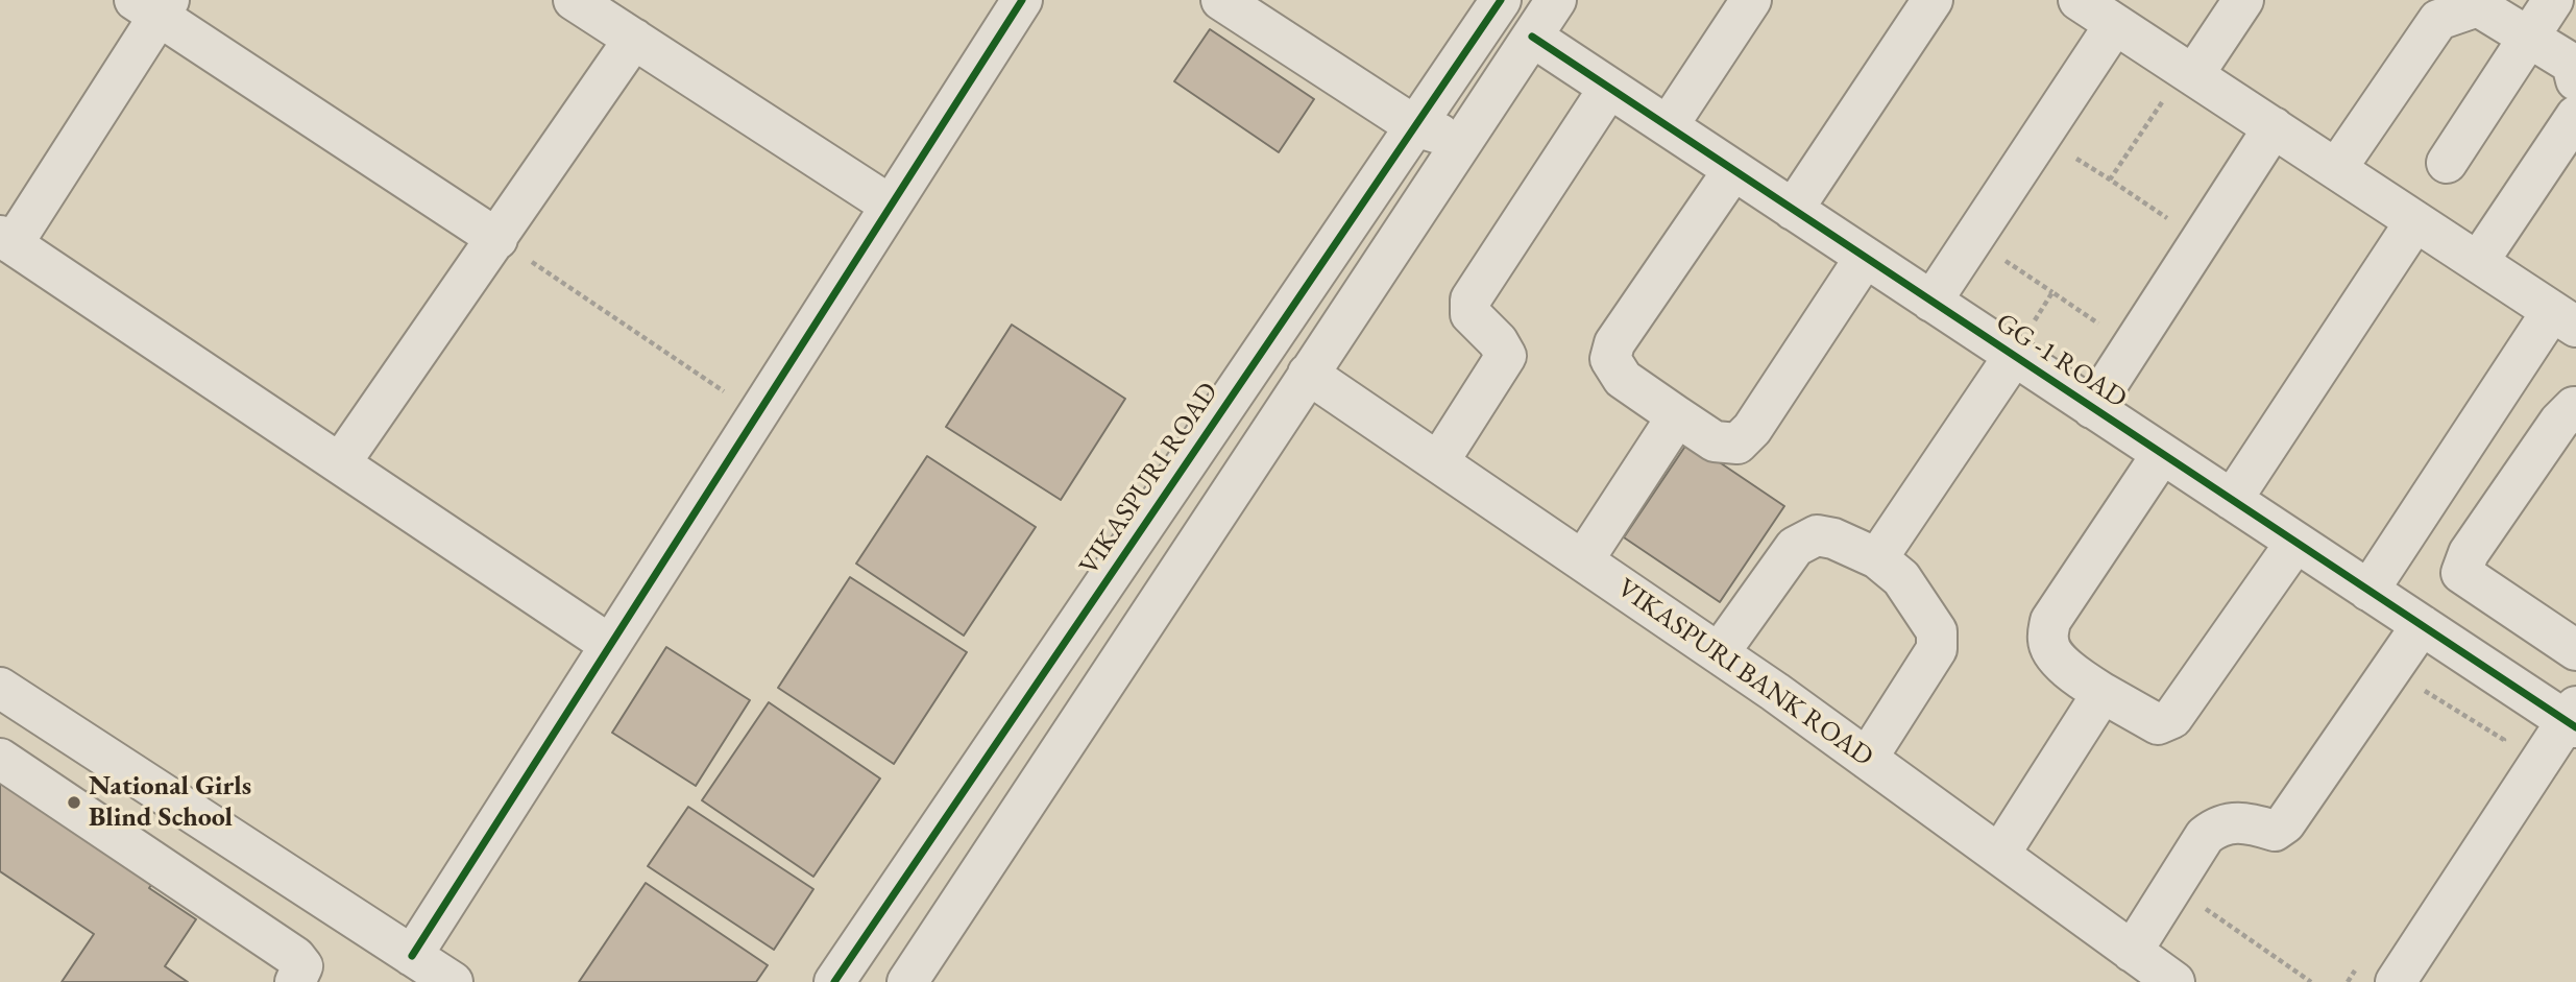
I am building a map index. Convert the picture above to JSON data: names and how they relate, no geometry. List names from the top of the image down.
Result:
{
  "streets": {
    "street": ["GG -1 ROAD", "VIKASPURI ROAD", "VIKASPURI BANK ROAD"]
  },
  "places": ["National Girls Blind School"]
}
